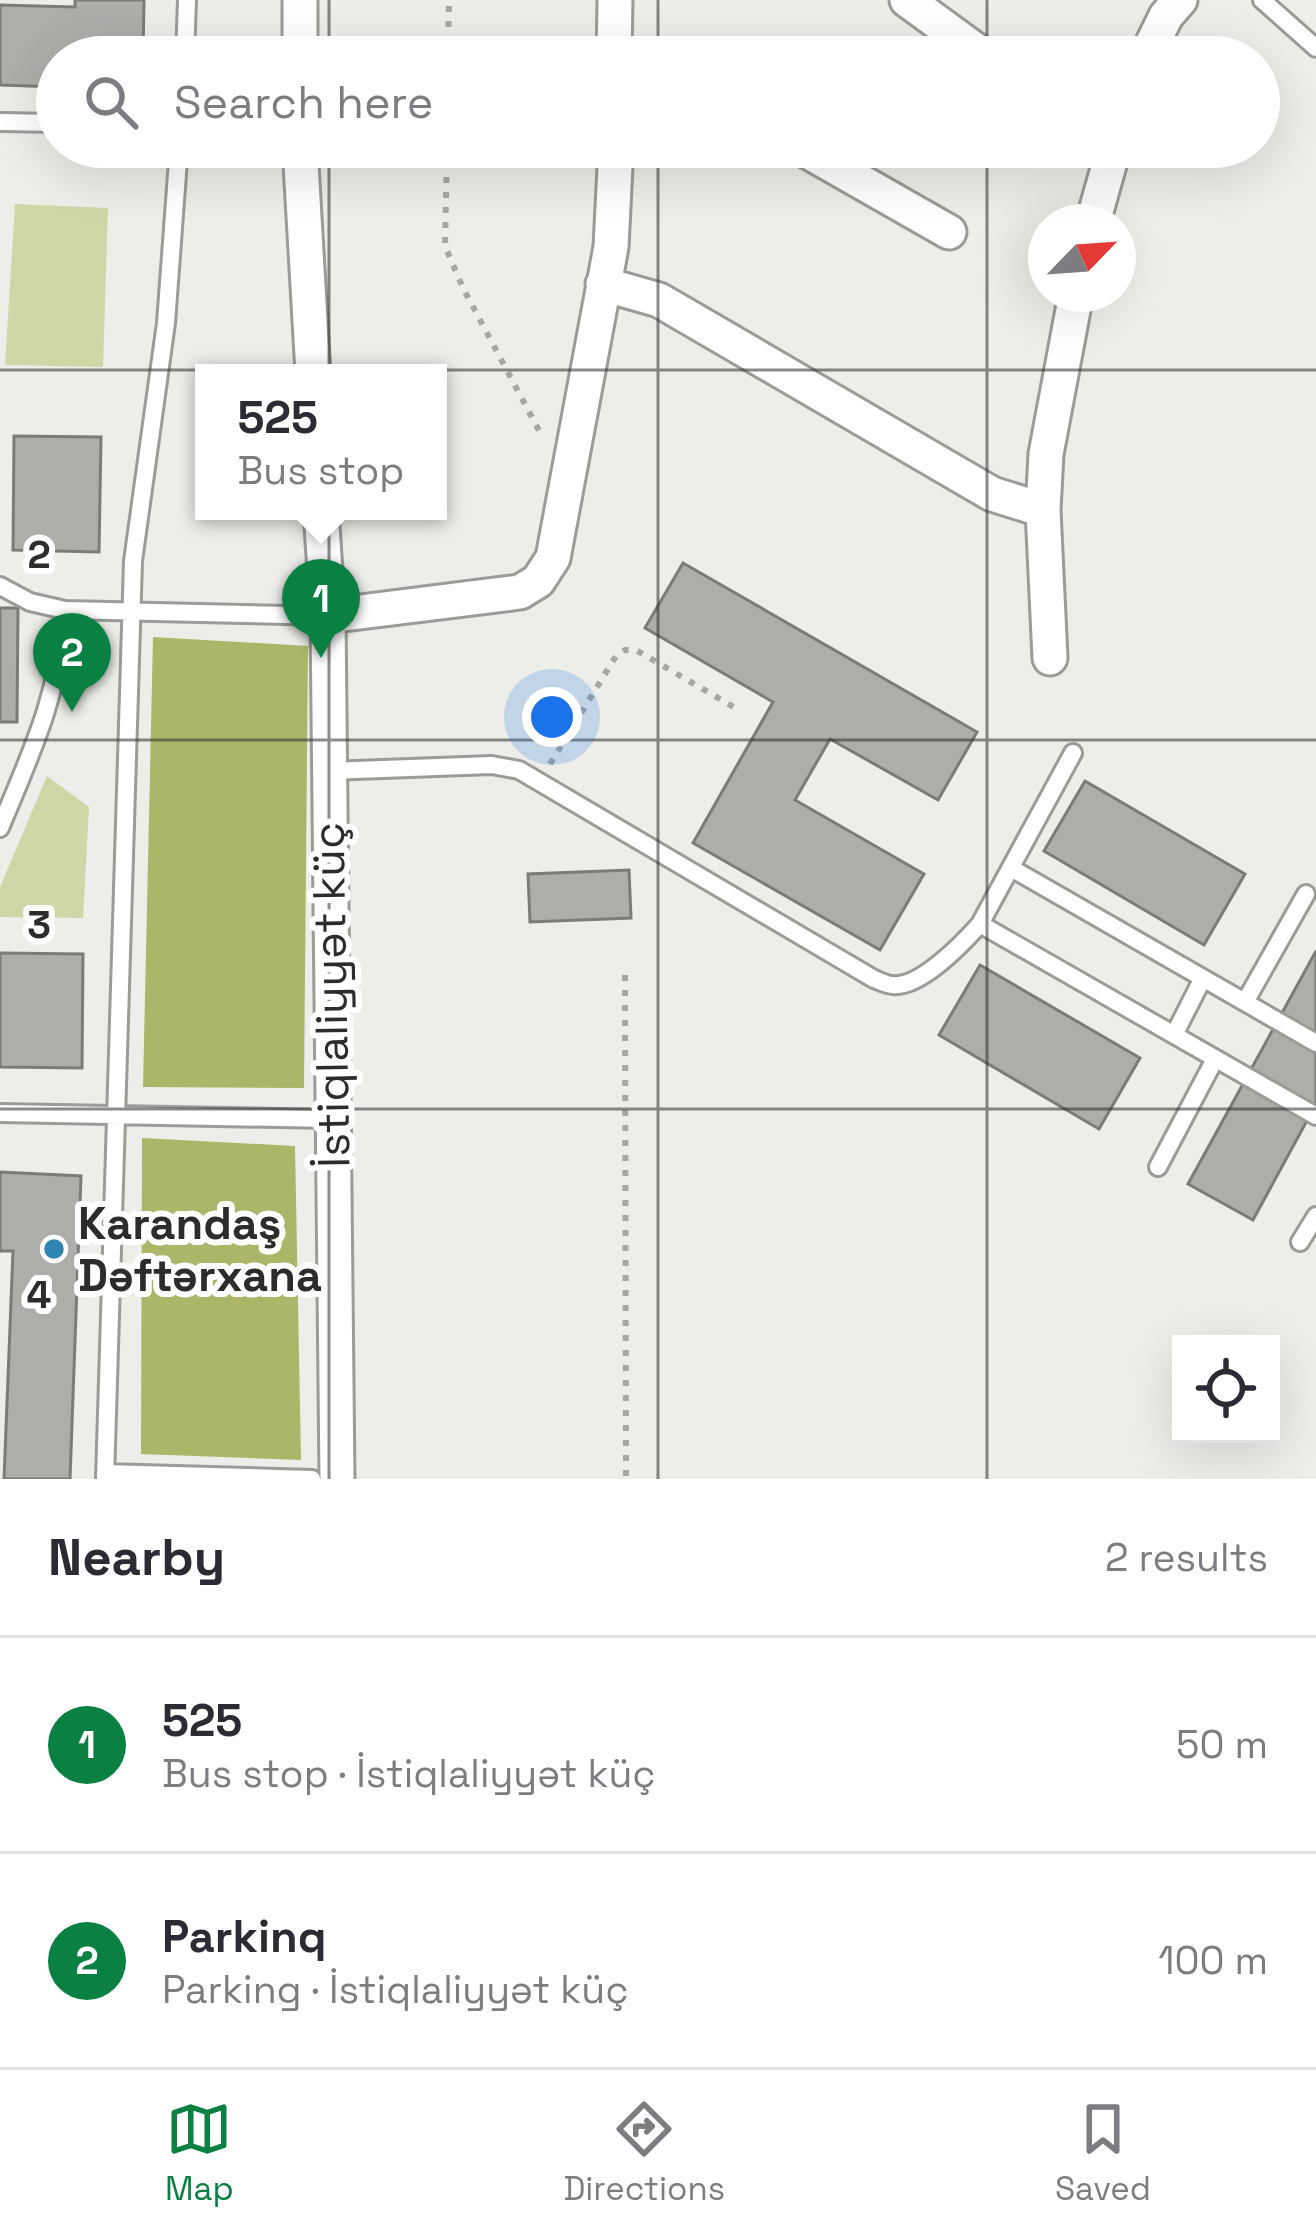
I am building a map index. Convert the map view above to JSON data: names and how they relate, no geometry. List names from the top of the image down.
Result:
{
  "streets": {
    "street": ["İstiqlaliyyət küç"]
  },
  "places": ["Karandaş Dəftərxana"],
  "north": "top right",
  "page": {
    "search": "Search here",
    "popup": ["525", "Bus stop"],
    "pins": ["1", "2"],
    "heading": ["Nearby", "2 results"],
    "list": [
      {
        "mark": "1",
        "name": "525",
        "note": "Bus stop · İstiqlaliyyət küç",
        "value": "50 m"
      },
      {
        "mark": "2",
        "name": "Parkinq",
        "note": "Parking · İstiqlaliyyət küç",
        "value": "100 m"
      }
    ],
    "nav": ["Map", "Directions", "Saved"]
  },
  "grid": {
    "rows": ["2", "3", "4"]
  }
}
